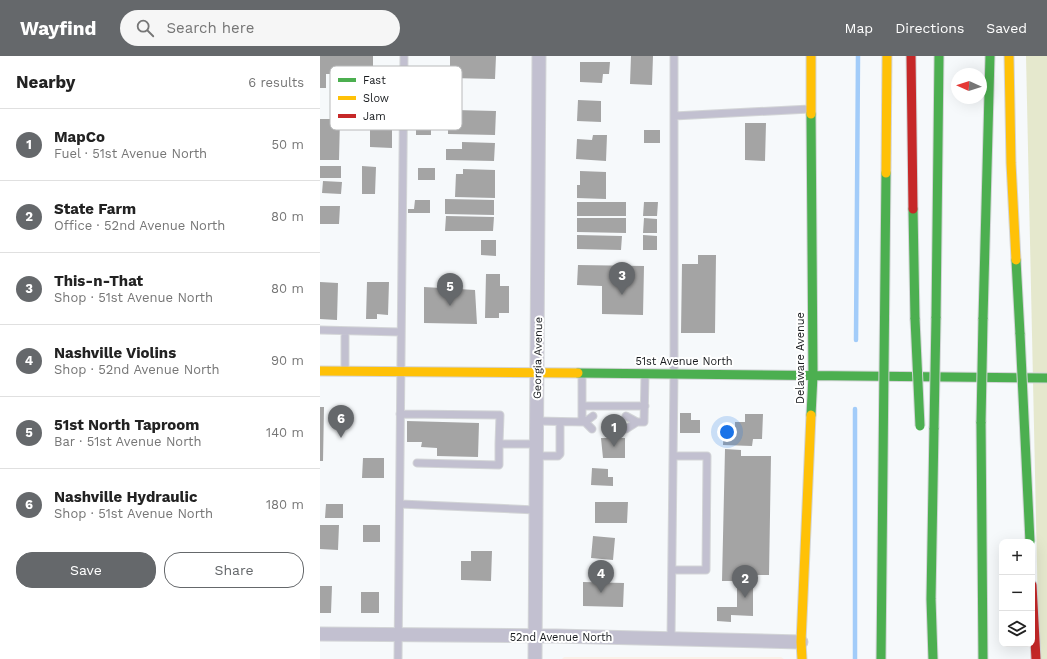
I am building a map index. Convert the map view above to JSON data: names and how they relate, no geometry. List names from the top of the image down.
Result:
{
  "streets": {
    "main road": ["Delaware Avenue", "51st Avenue North"],
    "street": ["Georgia Avenue", "52nd Avenue North"]
  },
  "crossings": [
    ["Georgia Avenue", "51st Avenue North"],
    ["Georgia Avenue", "52nd Avenue North"],
    ["Delaware Avenue", "51st Avenue North"],
    ["Delaware Avenue", "52nd Avenue North"]
  ],
  "legend": ["Fast", "Slow", "Jam"],
  "north": "left",
  "page": {
    "header": "Wayfind",
    "search": "Search here",
    "nav": ["Map", "Directions", "Saved"],
    "heading": ["Nearby", "6 results"],
    "list": [
      {
        "mark": "1",
        "name": "MapCo",
        "note": "Fuel · 51st Avenue North",
        "value": "50 m"
      },
      {
        "mark": "2",
        "name": "State Farm",
        "note": "Office · 52nd Avenue North",
        "value": "80 m"
      },
      {
        "mark": "3",
        "name": "This-n-That",
        "note": "Shop · 51st Avenue North",
        "value": "80 m"
      },
      {
        "mark": "4",
        "name": "Nashville Violins",
        "note": "Shop · 52nd Avenue North",
        "value": "90 m"
      },
      {
        "mark": "5",
        "name": "51st North Taproom",
        "note": "Bar · 51st Avenue North",
        "value": "140 m"
      },
      {
        "mark": "6",
        "name": "Nashville Hydraulic",
        "note": "Shop · 51st Avenue North",
        "value": "180 m"
      }
    ],
    "pins": [
      "3",
      "5",
      "6",
      "1",
      "4",
      "2"
    ],
    "map_buttons": ["+", "−"],
    "buttons": ["Save", "Share"]
  }
}
